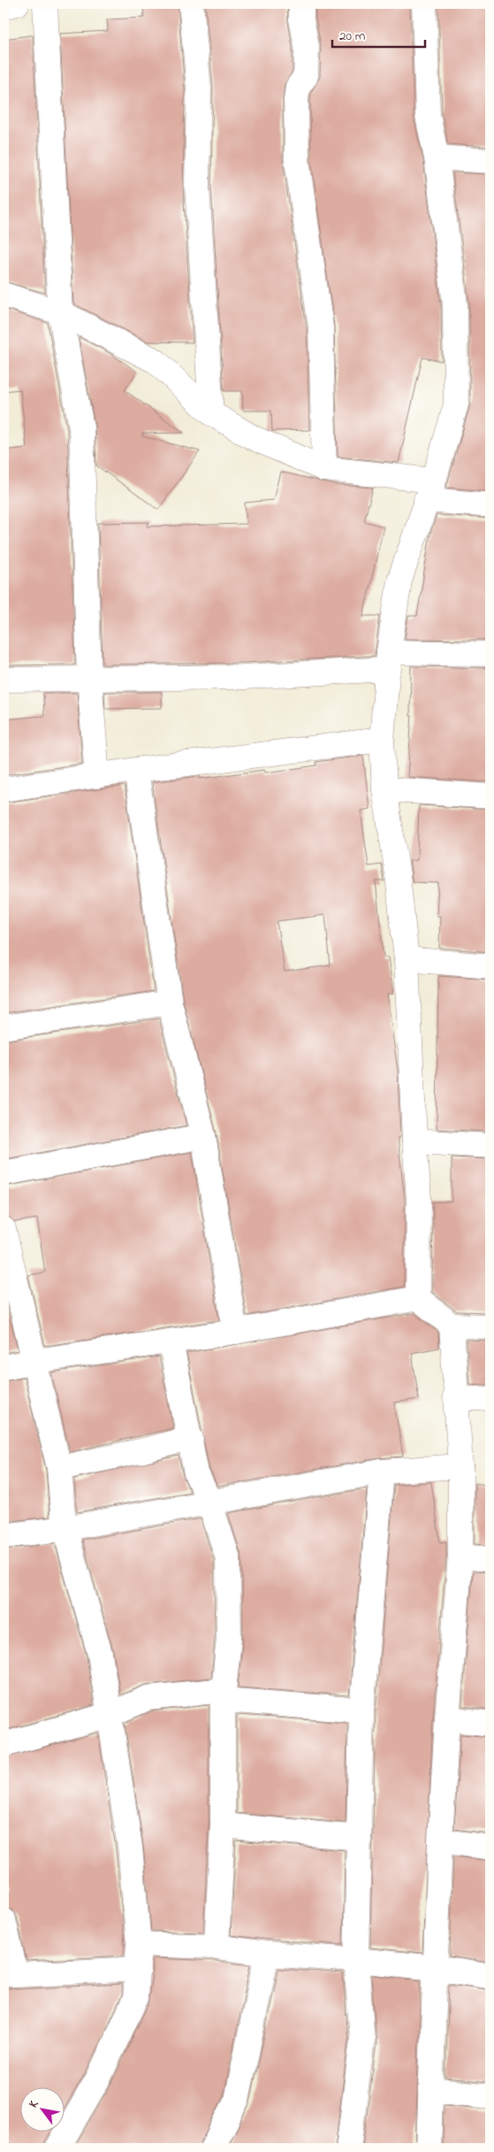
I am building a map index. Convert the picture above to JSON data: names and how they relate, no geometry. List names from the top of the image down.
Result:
{
  "scale_bar": "20 m",
  "north": "top left"
}
